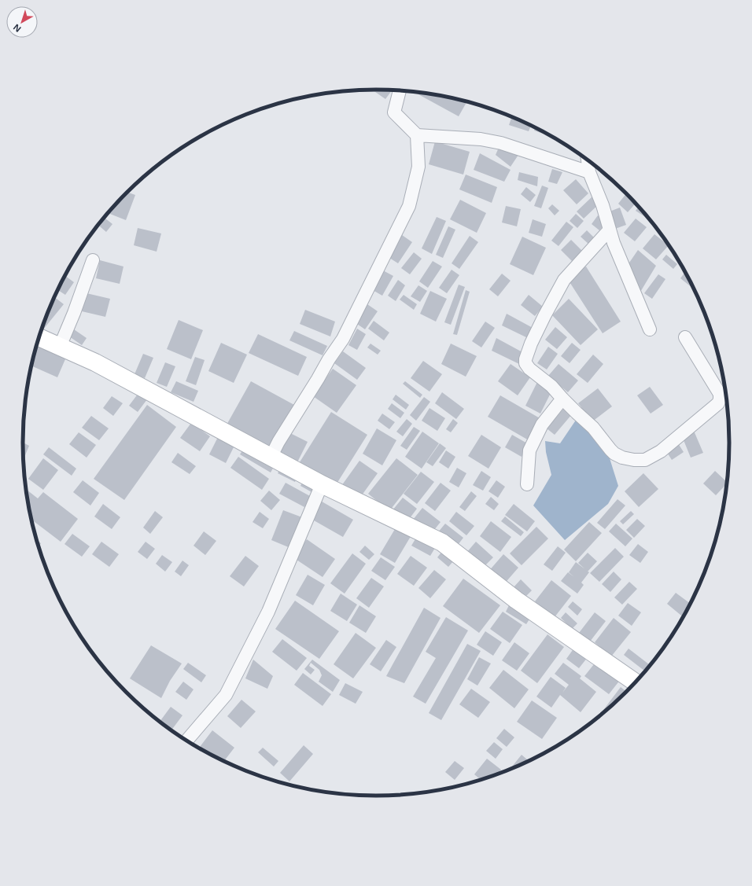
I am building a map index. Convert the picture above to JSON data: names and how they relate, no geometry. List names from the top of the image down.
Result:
{
  "north": "bottom left"
}
